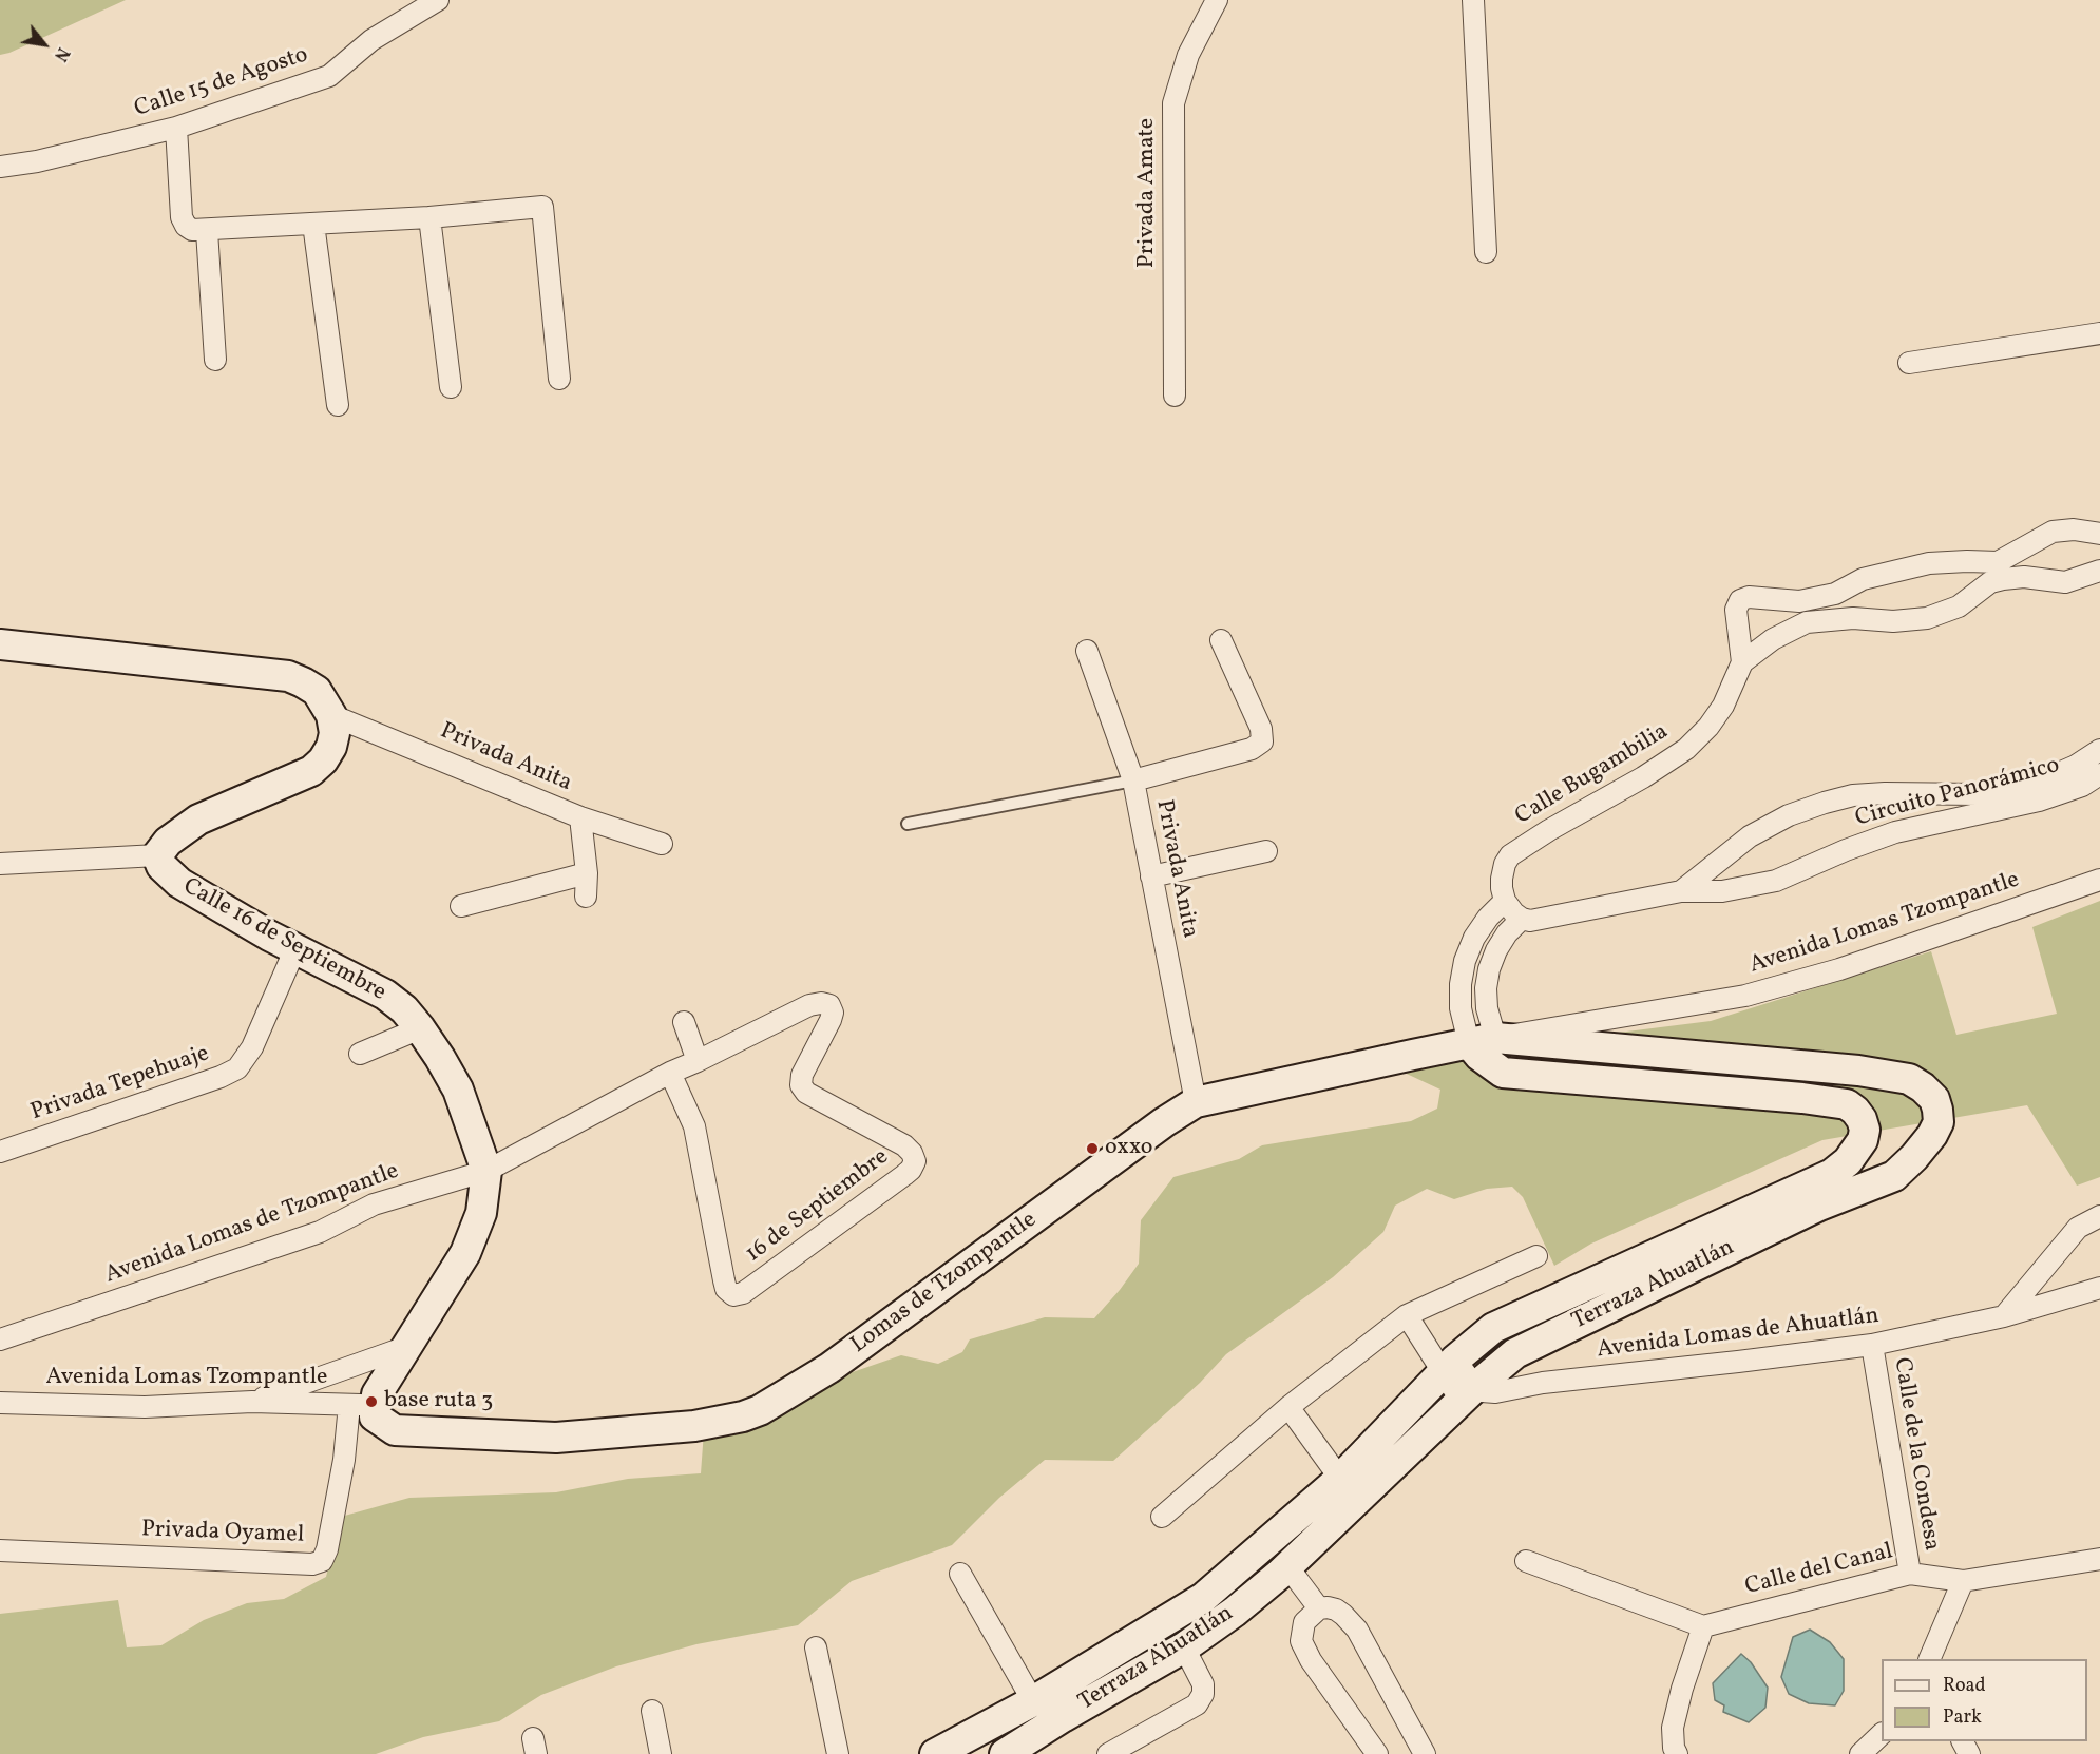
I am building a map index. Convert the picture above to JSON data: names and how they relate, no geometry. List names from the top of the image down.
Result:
{
  "streets": {
    "street": [
      "Calle 15 de Agosto",
      "Privada Amate",
      "Privada Anita",
      "Calle Bugambilia",
      "Circuito Panorámico",
      "Avenida Lomas Tzompantle",
      "Calle 16 de Septiembre",
      "Privada Tepehuaje",
      "16 de Septiembre",
      "Avenida Lomas de Tzompantle",
      "Lomas de Tzompantle",
      "Terraza Ahuatlán",
      "Avenida Lomas de Ahuatlán",
      "Calle de la Condesa",
      "Privada Oyamel",
      "Calle del Canal"
    ]
  },
  "crossings": [
    ["Privada Anita", "Lomas de Tzompantle"],
    ["Calle Bugambilia", "Circuito Panorámico"],
    ["Avenida Lomas Tzompantle", "Calle 16 de Septiembre"],
    ["Avenida Lomas Tzompantle", "Lomas de Tzompantle"],
    ["Avenida Lomas Tzompantle", "Terraza Ahuatlán"],
    ["Avenida Lomas Tzompantle", "Privada Oyamel"],
    ["Calle 16 de Septiembre", "Privada Tepehuaje"],
    ["Calle 16 de Septiembre", "16 de Septiembre"],
    ["Calle 16 de Septiembre", "Avenida Lomas de Tzompantle"],
    ["Calle 16 de Septiembre", "Lomas de Tzompantle"],
    ["Calle 16 de Septiembre", "Privada Oyamel"],
    ["16 de Septiembre", "Avenida Lomas de Tzompantle"],
    ["Lomas de Tzompantle", "Terraza Ahuatlán"],
    ["Lomas de Tzompantle", "Privada Oyamel"],
    ["Terraza Ahuatlán", "Avenida Lomas de Ahuatlán"],
    ["Avenida Lomas de Ahuatlán", "Calle de la Condesa"],
    ["Calle de la Condesa", "Calle del Canal"]
  ],
  "places": ["oxxo", "base ruta 3"],
  "legend": ["Road", "Park"],
  "north": "bottom right"
}
